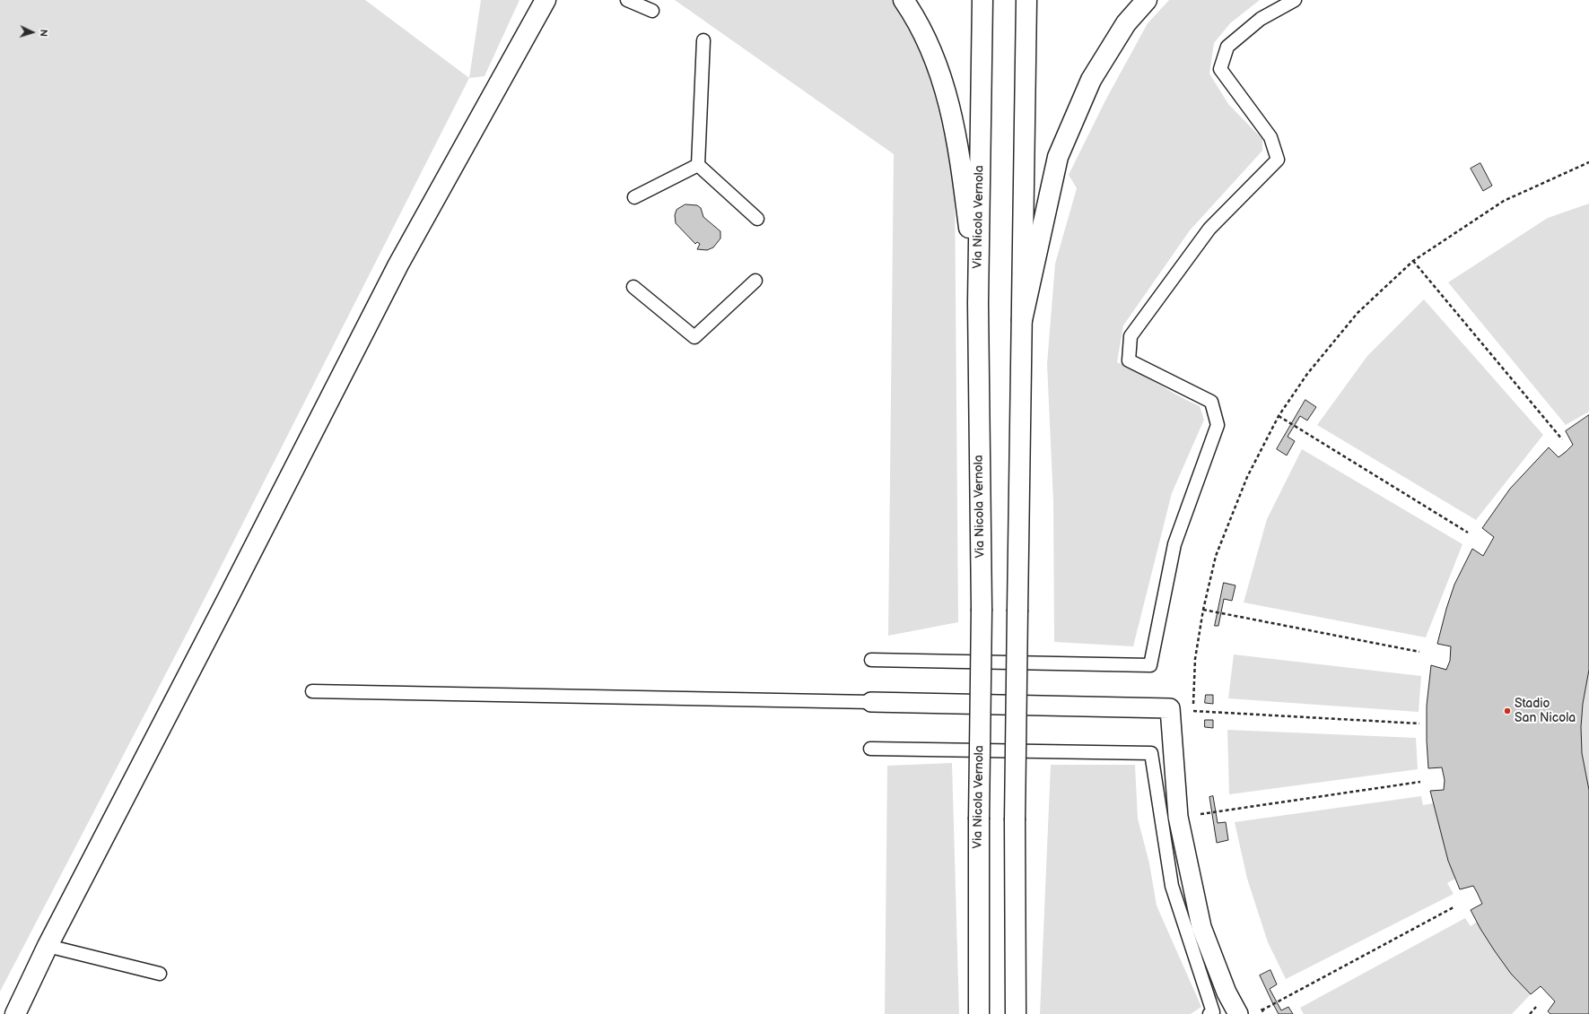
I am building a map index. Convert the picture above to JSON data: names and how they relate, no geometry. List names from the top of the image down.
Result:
{
  "streets": {
    "main road": ["Via Nicola Vernola"]
  },
  "places": ["Stadio San Nicola"],
  "north": "right"
}
